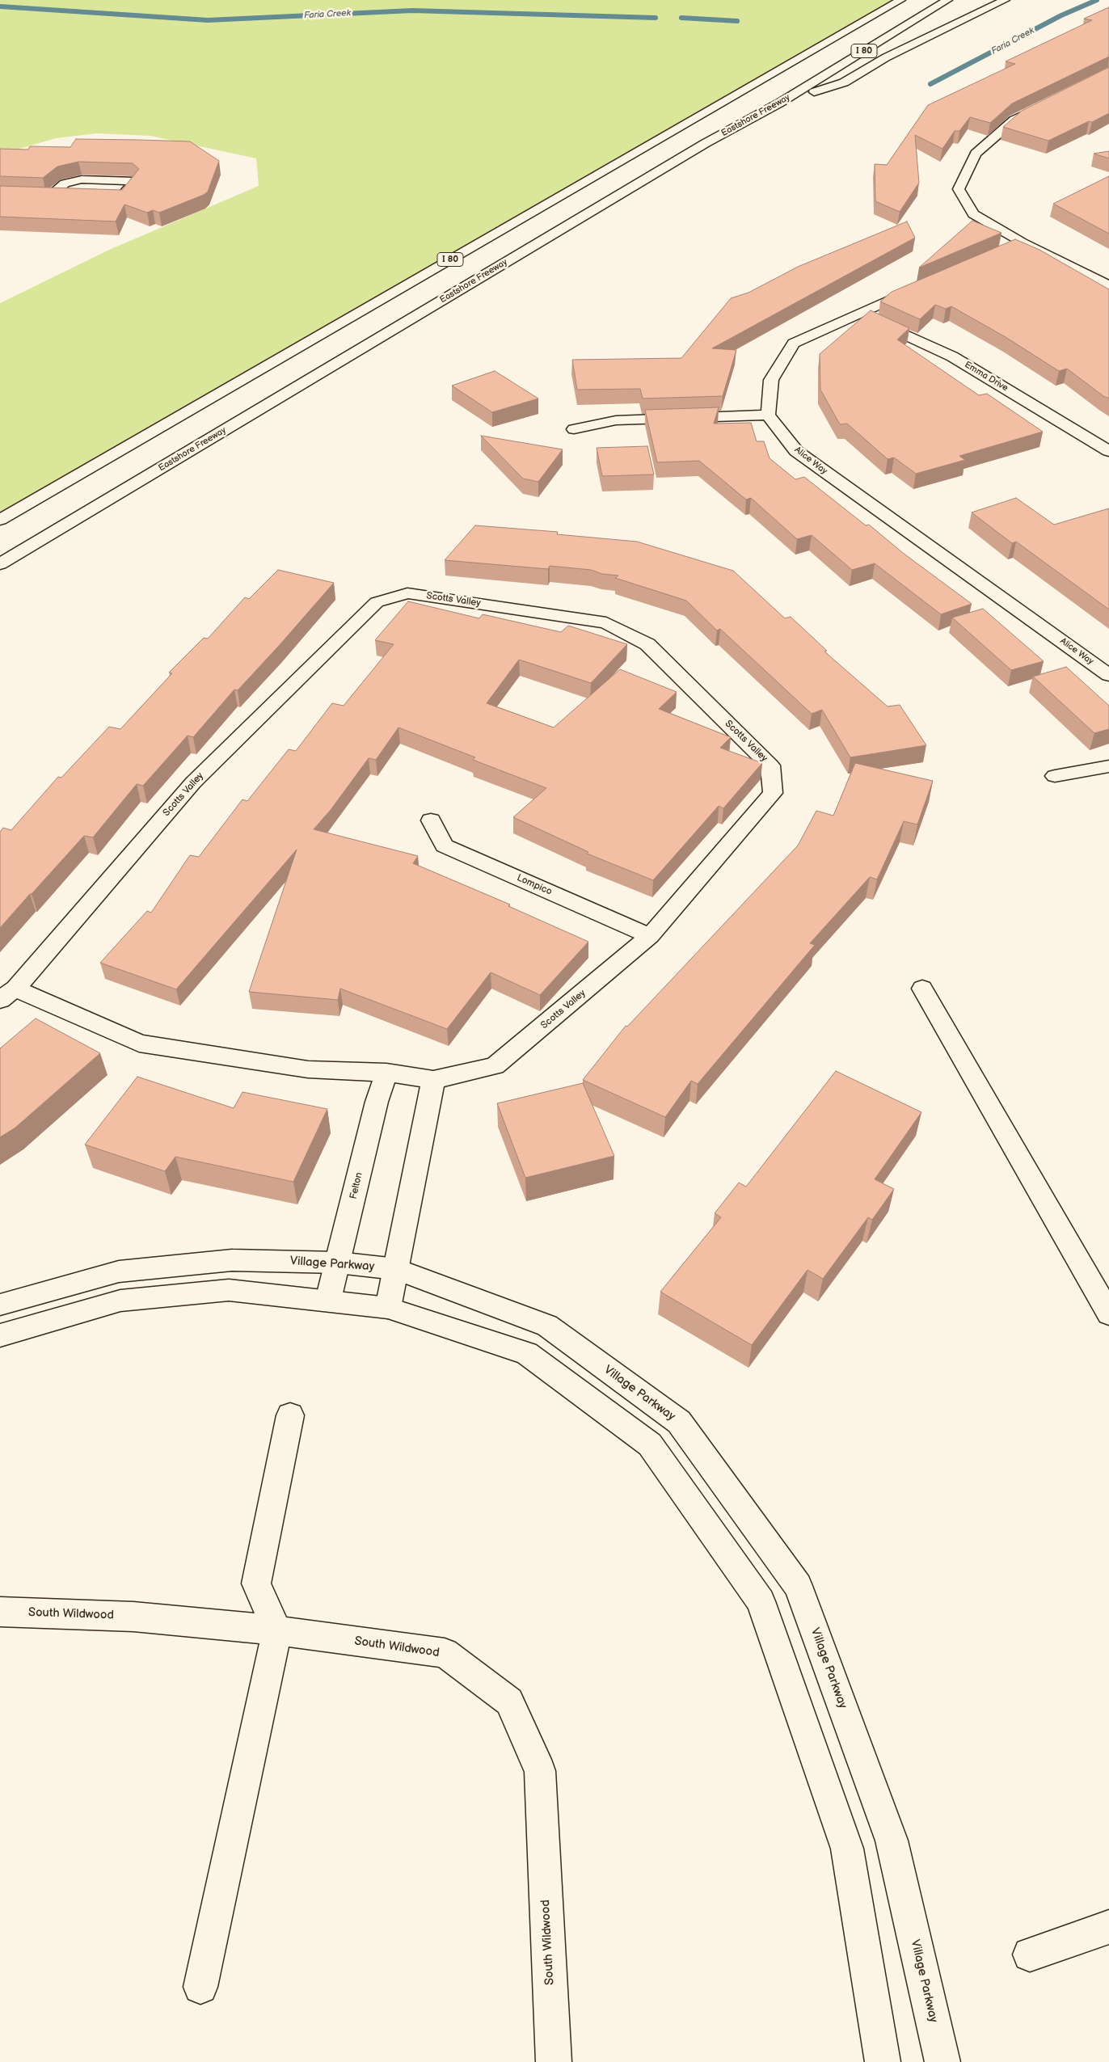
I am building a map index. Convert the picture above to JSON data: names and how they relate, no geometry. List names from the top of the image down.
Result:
{
  "streets": {
    "main road": [
      "I 80",
      "Eastshore Freeway",
      "Emma Drive",
      "Alice Way",
      "Scotts Valley",
      "Lompico",
      "Felton",
      "Village Parkway",
      "South Wildwood"
    ]
  },
  "crossings": [
    ["Scotts Valley", "Lompico"],
    ["Scotts Valley", "Felton"],
    ["Felton", "Village Parkway"]
  ],
  "water": ["Faria Creek"]
}
